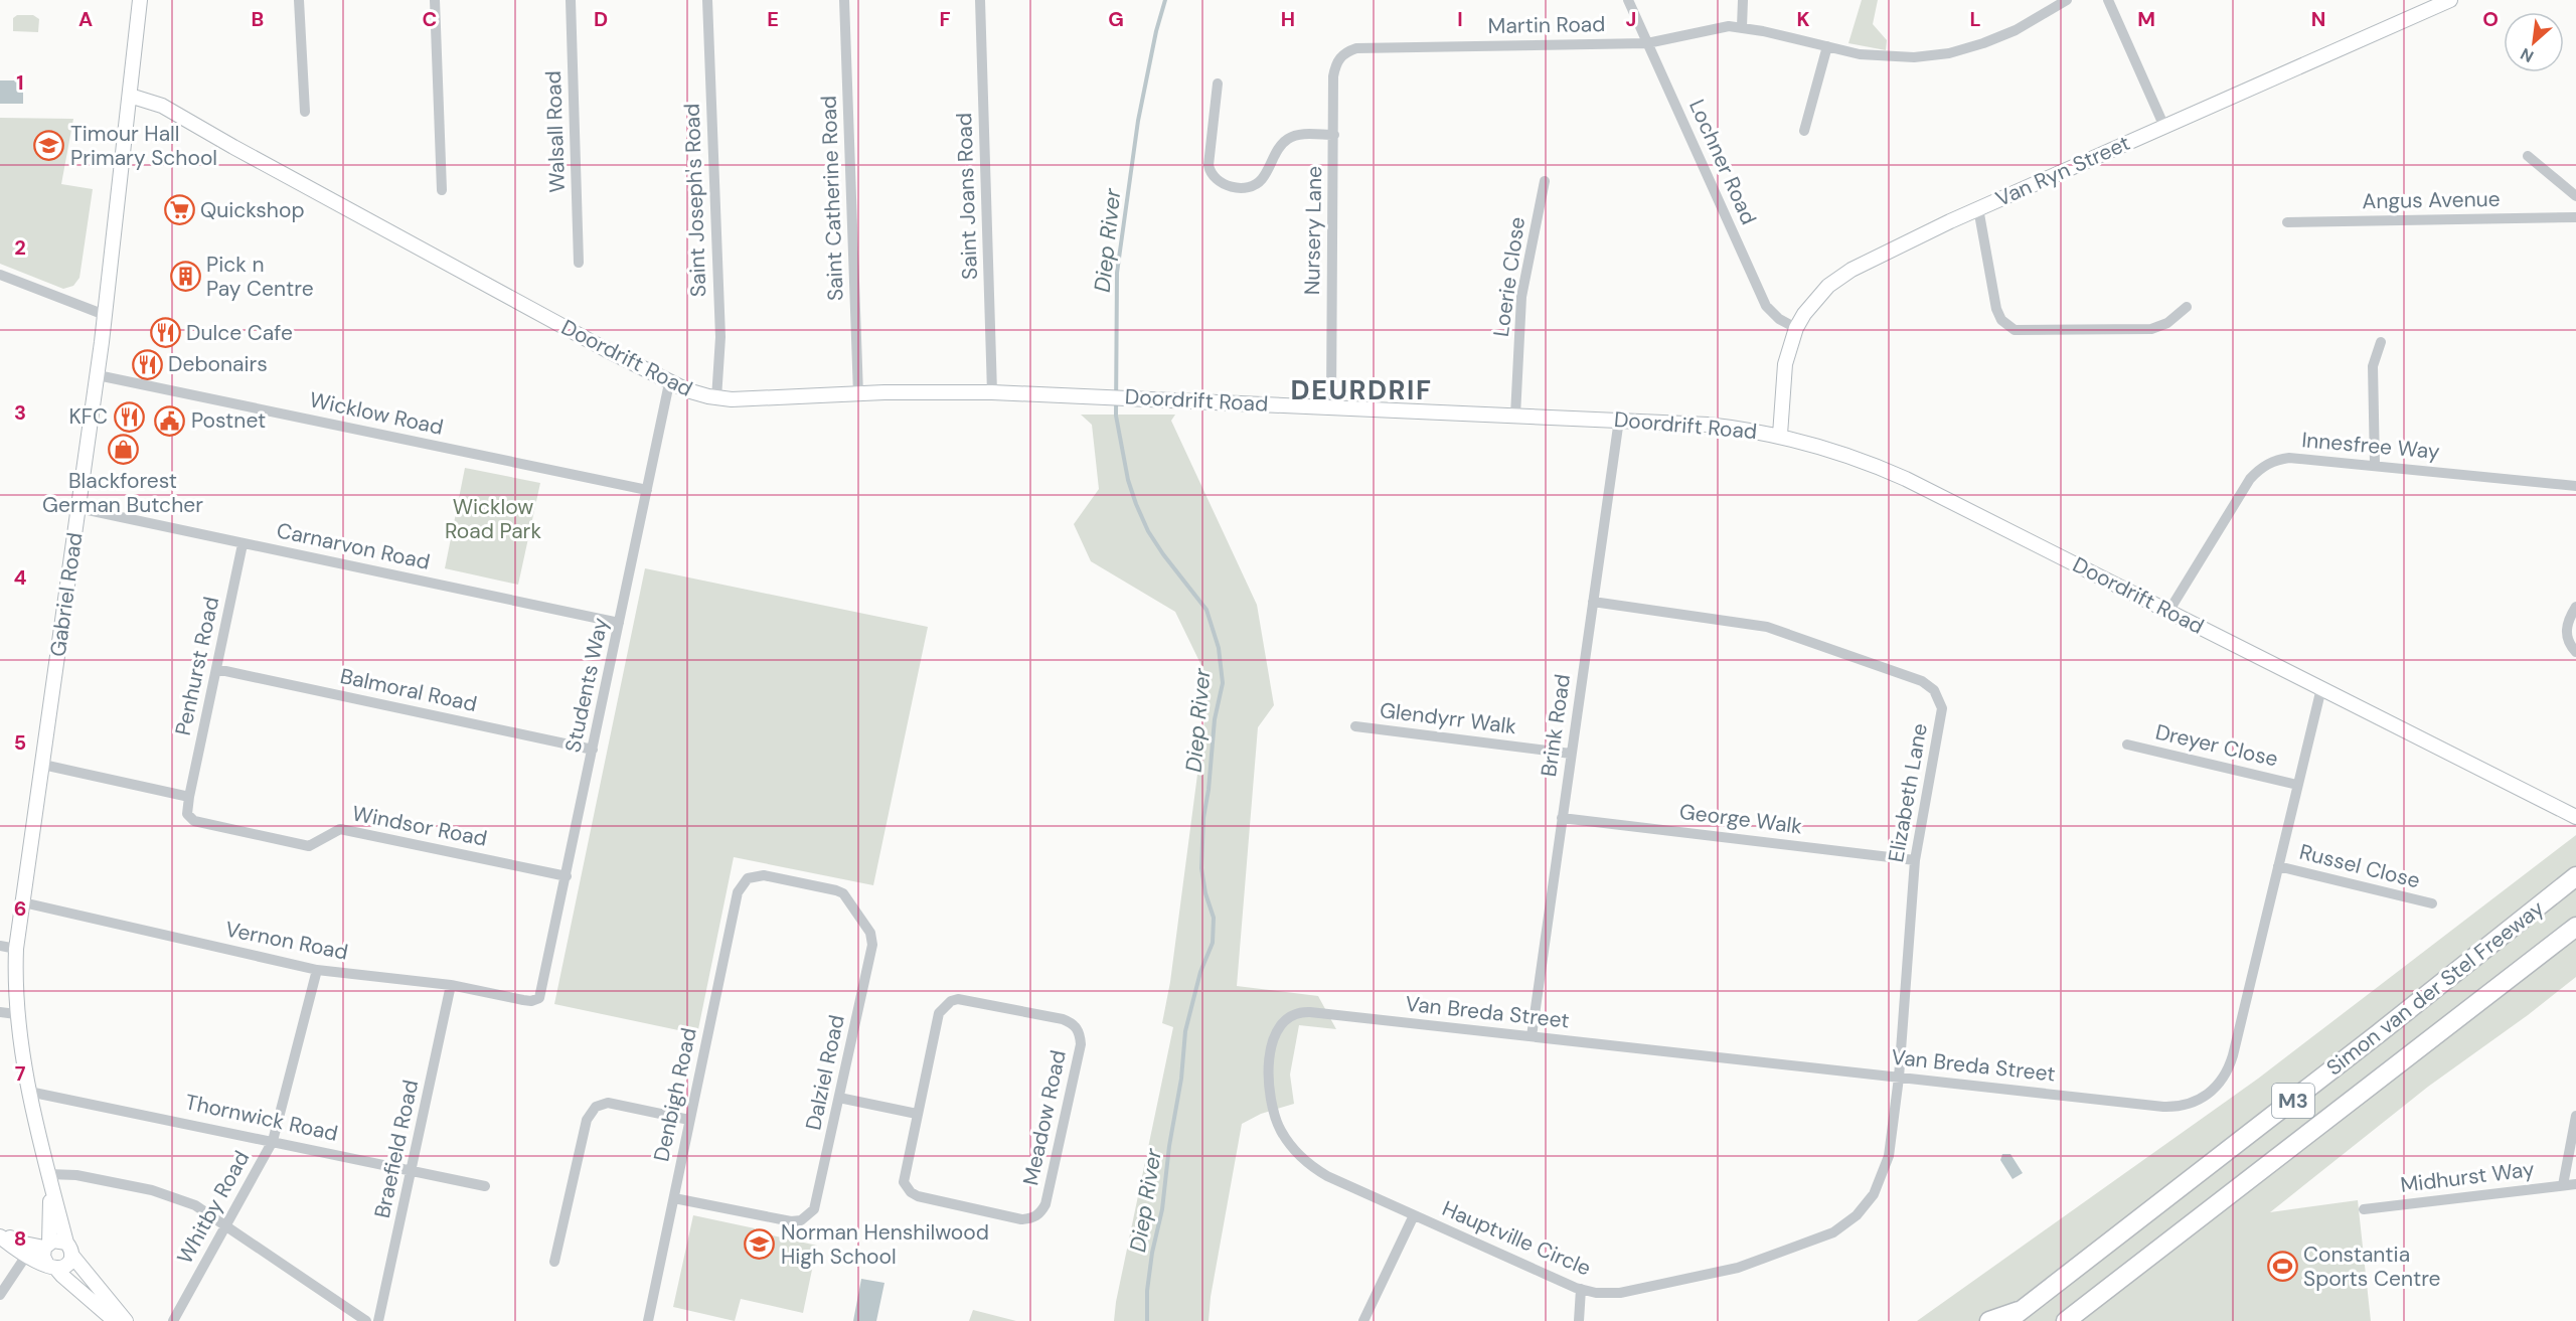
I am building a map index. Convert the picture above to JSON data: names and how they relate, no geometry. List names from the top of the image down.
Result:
{
  "streets": {
    "highway": ["Simon van der Stel Freeway", "M3"],
    "street": [
      "Martin Road",
      "Walsall Road",
      "Lochner Road",
      "Van Ryn Street",
      "Saint Joans Road",
      "Saint Catherine Road",
      "Saint Joseph's Road",
      "Angus Avenue",
      "Nursery Lane",
      "Loerie Close",
      "Doordrift Road",
      "Wicklow Road",
      "Innesfree Way",
      "Carnarvon Road",
      "Gabriel Road",
      "Penhurst Road",
      "Students Way",
      "Balmoral Road",
      "Glendyrr Walk",
      "Brink Road",
      "Dreyer Close",
      "Elizabeth Lane",
      "George Walk",
      "Windsor Road",
      "Russel Close",
      "Vernon Road",
      "Van Breda Street",
      "Dalziel Road",
      "Denbigh Road",
      "Thornwick Road",
      "Meadow Road",
      "Braefield Road",
      "Midhurst Way",
      "Whitby Road",
      "Hauptville Circle"
    ]
  },
  "crossings": [
    ["Martin Road", "Lochner Road"],
    ["Martin Road", "Nursery Lane"],
    ["Lochner Road", "Van Ryn Street"],
    ["Van Ryn Street", "Doordrift Road"],
    ["Saint Joans Road", "Doordrift Road"],
    ["Saint Catherine Road", "Doordrift Road"],
    ["Saint Joseph's Road", "Doordrift Road"],
    ["Nursery Lane", "Doordrift Road"],
    ["Loerie Close", "Doordrift Road"],
    ["Doordrift Road", "Innesfree Way"],
    ["Doordrift Road", "Gabriel Road"],
    ["Doordrift Road", "Students Way"],
    ["Doordrift Road", "Brink Road"],
    ["Doordrift Road", "Van Breda Street"],
    ["Wicklow Road", "Gabriel Road"],
    ["Wicklow Road", "Students Way"],
    ["Carnarvon Road", "Gabriel Road"],
    ["Carnarvon Road", "Penhurst Road"],
    ["Carnarvon Road", "Students Way"],
    ["Gabriel Road", "Vernon Road"],
    ["Gabriel Road", "Thornwick Road"],
    ["Penhurst Road", "Balmoral Road"],
    ["Penhurst Road", "Windsor Road"],
    ["Students Way", "Balmoral Road"],
    ["Students Way", "Windsor Road"],
    ["Students Way", "Vernon Road"],
    ["Glendyrr Walk", "Brink Road"],
    ["Brink Road", "Elizabeth Lane"],
    ["Brink Road", "George Walk"],
    ["Brink Road", "Van Breda Street"],
    ["Dreyer Close", "Van Breda Street"],
    ["Elizabeth Lane", "George Walk"],
    ["Elizabeth Lane", "Van Breda Street"],
    ["Elizabeth Lane", "Hauptville Circle"],
    ["Russel Close", "Van Breda Street"],
    ["Vernon Road", "Braefield Road"],
    ["Vernon Road", "Whitby Road"],
    ["Van Breda Street", "Hauptville Circle"],
    ["Dalziel Road", "Denbigh Road"],
    ["Thornwick Road", "Braefield Road"],
    ["Thornwick Road", "Whitby Road"]
  ],
  "districts": ["DEURDRIF"],
  "water": ["Diep River"],
  "parks": ["Wicklow Road Park"],
  "places": {
    "school or university": ["Timour Hall Primary School", "Norman Henshilwood High School"],
    "supermarket": ["Quickshop"],
    "building": ["Pick n Pay Centre"],
    "restaurant": ["Dulce Cafe", "Debonairs", "KFC"],
    "public building": ["Postnet"],
    "shop": ["Blackforest German Butcher"],
    "sports": ["Constantia Sports Centre"]
  },
  "north": "bottom left",
  "grid": {
    "columns": [
      "A",
      "B",
      "C",
      "D",
      "E",
      "F",
      "G",
      "H",
      "I",
      "J",
      "K",
      "L",
      "M",
      "N",
      "O"
    ],
    "rows": [
      "1",
      "2",
      "3",
      "4",
      "5",
      "6",
      "7",
      "8"
    ]
  }
}
